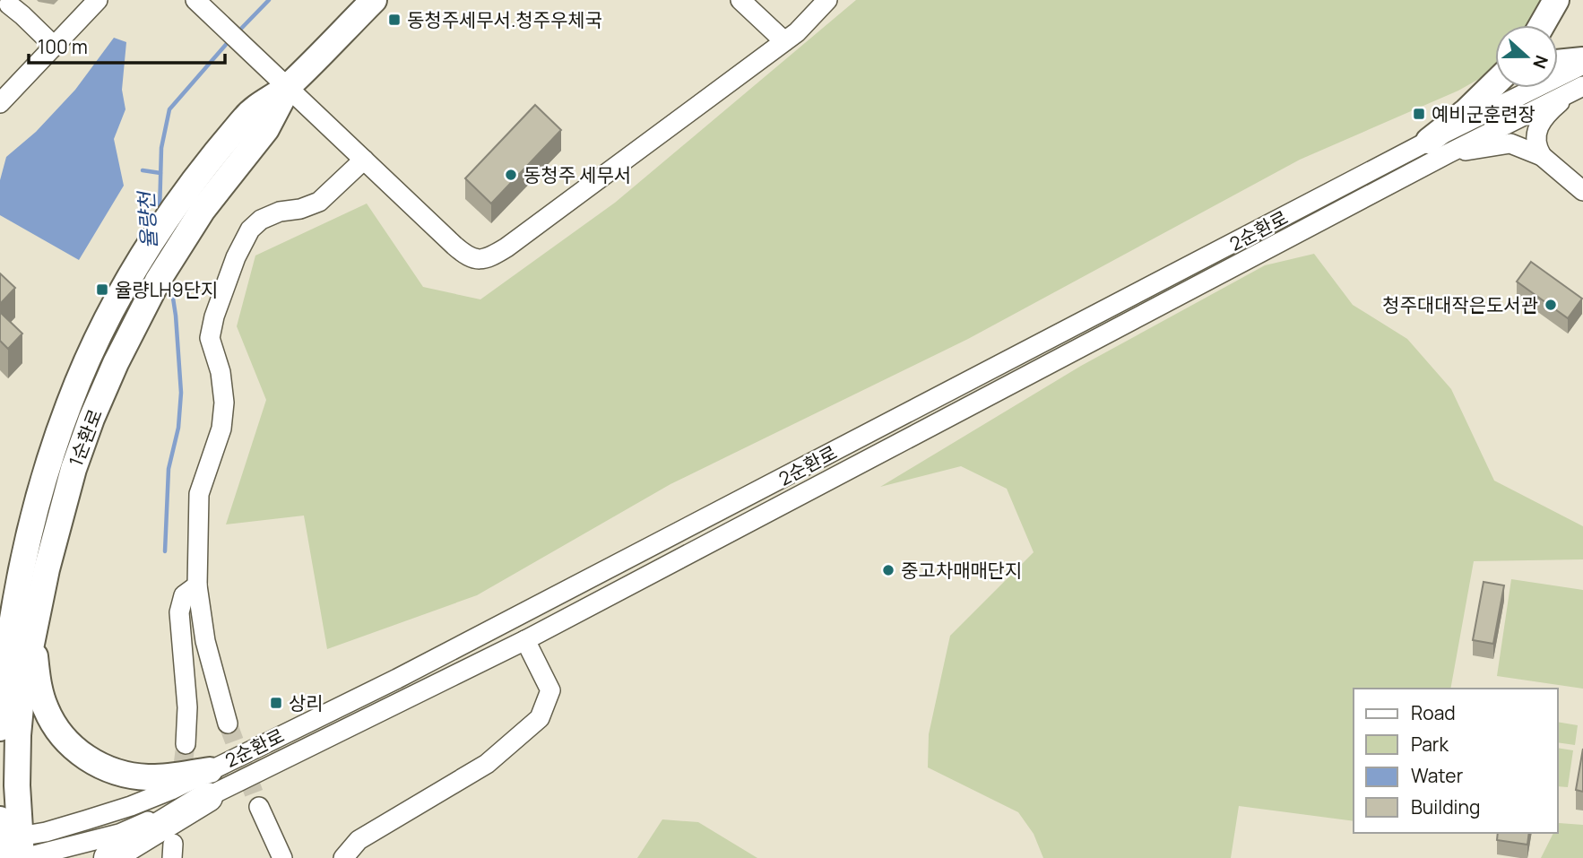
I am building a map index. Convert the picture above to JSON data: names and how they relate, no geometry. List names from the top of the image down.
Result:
{
  "streets": {
    "main road": ["1순환로"],
    "street": ["2순환로"]
  },
  "crossings": [
    ["2순환로", "1순환로"]
  ],
  "water": ["율량천"],
  "places": {
    "transit": [
      "동청주세무서.청주우체국",
      "예비군훈련장",
      "율량LH9단지",
      "상리"
    ],
    "other": ["동청주 세무서", "청주대대작은도서관", "중고차매매단지"]
  },
  "legend": [
    "Road",
    "Park",
    "Water",
    "Building"
  ],
  "scale_bar": "100 m",
  "north": "right"
}
